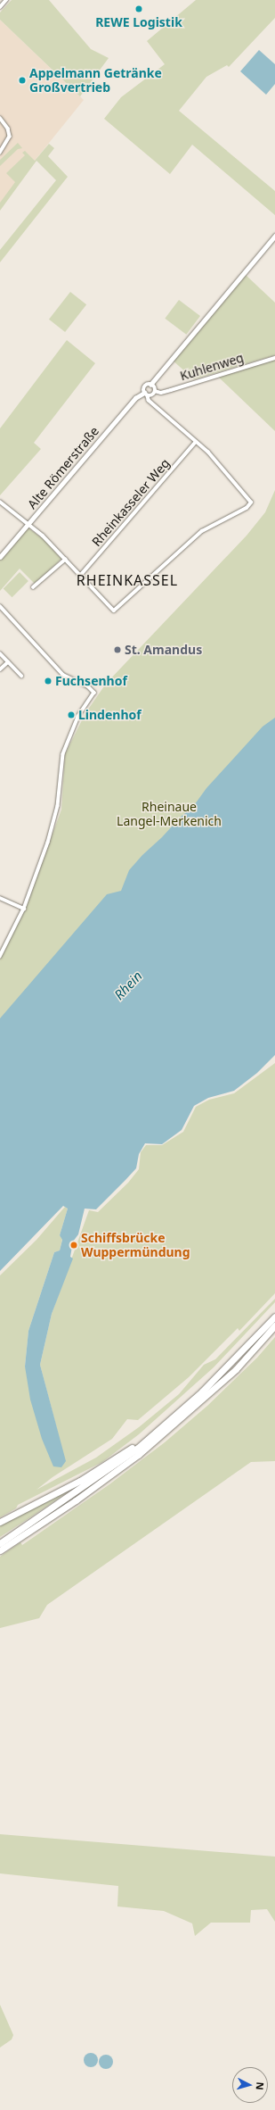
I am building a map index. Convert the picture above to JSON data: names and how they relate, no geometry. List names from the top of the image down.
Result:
{
  "streets": {
    "street": ["Kuhlenweg", "Alte Römerstraße", "Rheinkasseler Weg"]
  },
  "crossings": [
    ["Kuhlenweg", "Alte Römerstraße"]
  ],
  "districts": ["RHEINKASSEL"],
  "water": ["Rhein"],
  "parks": ["Rheinaue Langel-Merkenich"],
  "places": [
    "REWE Logistik",
    "Appelmann Getränke Großvertrieb",
    "St. Amandus",
    "Fuchsenhof",
    "Lindenhof",
    "Schiffsbrücke Wuppermündung"
  ],
  "north": "right"
}
